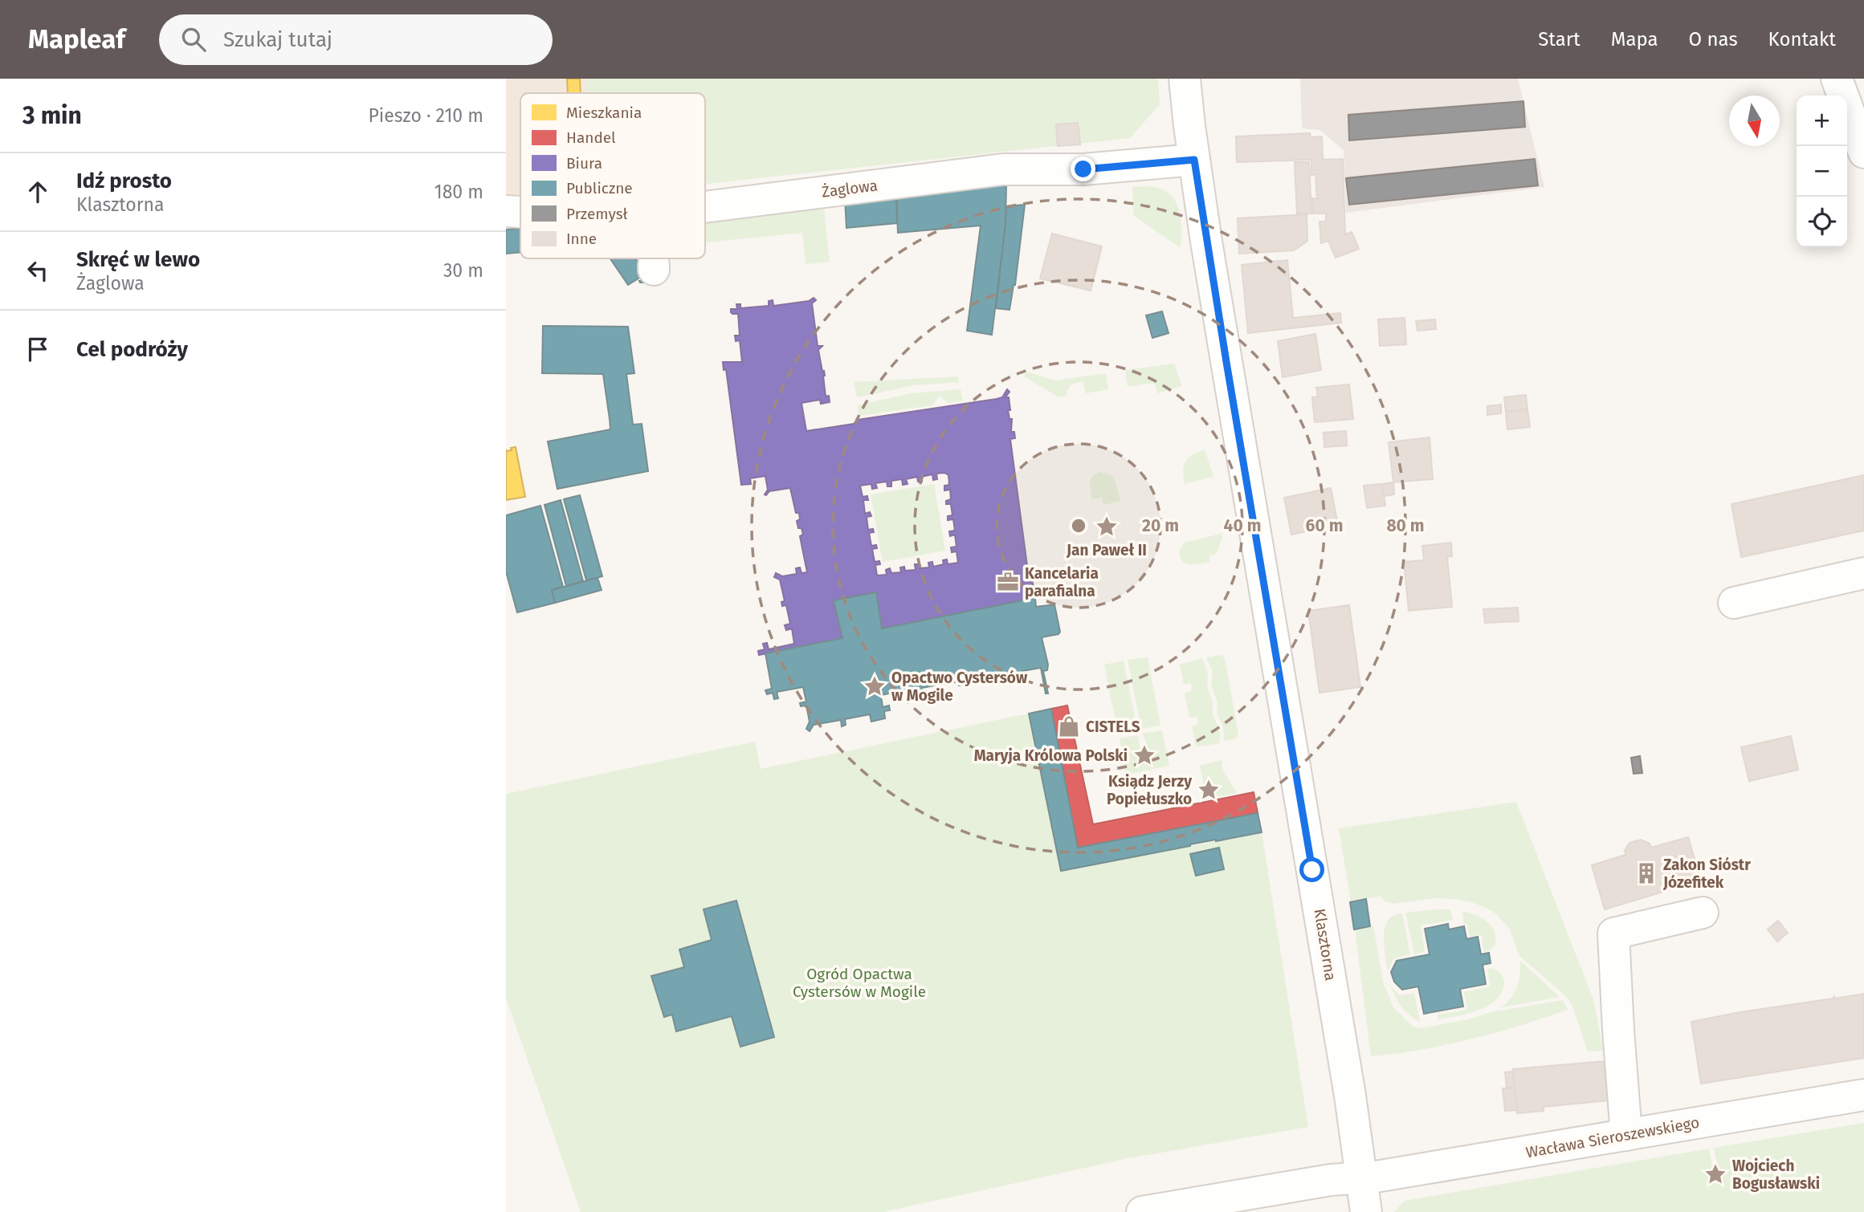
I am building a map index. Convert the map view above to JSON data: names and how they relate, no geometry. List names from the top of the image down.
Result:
{
  "streets": {
    "street": ["Żaglowa", "Klasztorna", "Wacława Sieroszewskiego"]
  },
  "crossings": [
    ["Żaglowa", "Klasztorna"],
    ["Klasztorna", "Wacława Sieroszewskiego"]
  ],
  "parks": ["Ogród Opactwa Cystersów w Mogile"],
  "places": {
    "place": [
      "Jan Paweł II",
      "Opactwo Cystersów w Mogile",
      "Maryja Królowa Polski",
      "Ksiądz Jerzy Popiełuszko",
      "Wojciech Bogusławski"
    ],
    "office": ["Kancelaria parafialna"],
    "shop": ["CISTELS"],
    "building": ["Zakon Sióstr Józefitek"]
  },
  "legend": [
    "Mieszkania",
    "Handel",
    "Biura",
    "Publiczne",
    "Przemysł",
    "Inne"
  ],
  "north": "bottom",
  "page": {
    "header": "Mapleaf",
    "search": "Szukaj tutaj",
    "nav": [
      "Start",
      "Mapa",
      "O nas",
      "Kontakt"
    ],
    "heading": ["3 min", "Pieszo · 210 m"],
    "map_buttons": ["+", "−"],
    "list": [
      ["Idź prosto", "Klasztorna", "180 m"],
      ["Skręć w lewo", "Żaglowa", "30 m"],
      "Cel podróży"
    ]
  },
  "rings": [
    "20 m",
    "40 m",
    "60 m",
    "80 m"
  ]
}
